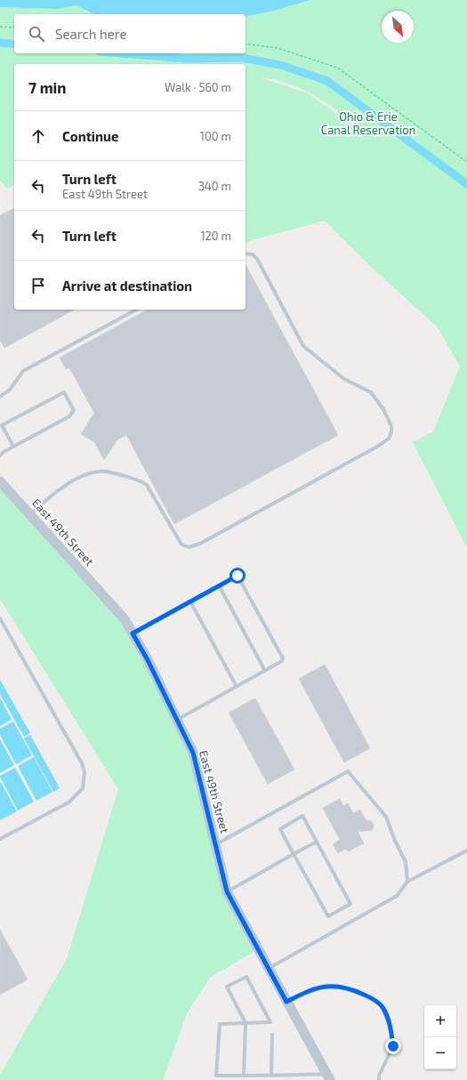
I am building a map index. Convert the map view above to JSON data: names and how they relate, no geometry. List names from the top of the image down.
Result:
{
  "streets": {
    "street": ["East 49th Street"]
  },
  "parks": ["Ohio & Erie Canal Reservation"],
  "north": "bottom right",
  "page": {
    "search": "Search here",
    "heading": ["7 min", "Walk · 560 m"],
    "list": [
      ["Continue", "100 m"],
      ["Turn left", "East 49th Street", "340 m"],
      ["Turn left", "120 m"],
      "Arrive at destination"
    ],
    "map_buttons": ["+", "−"]
  }
}
